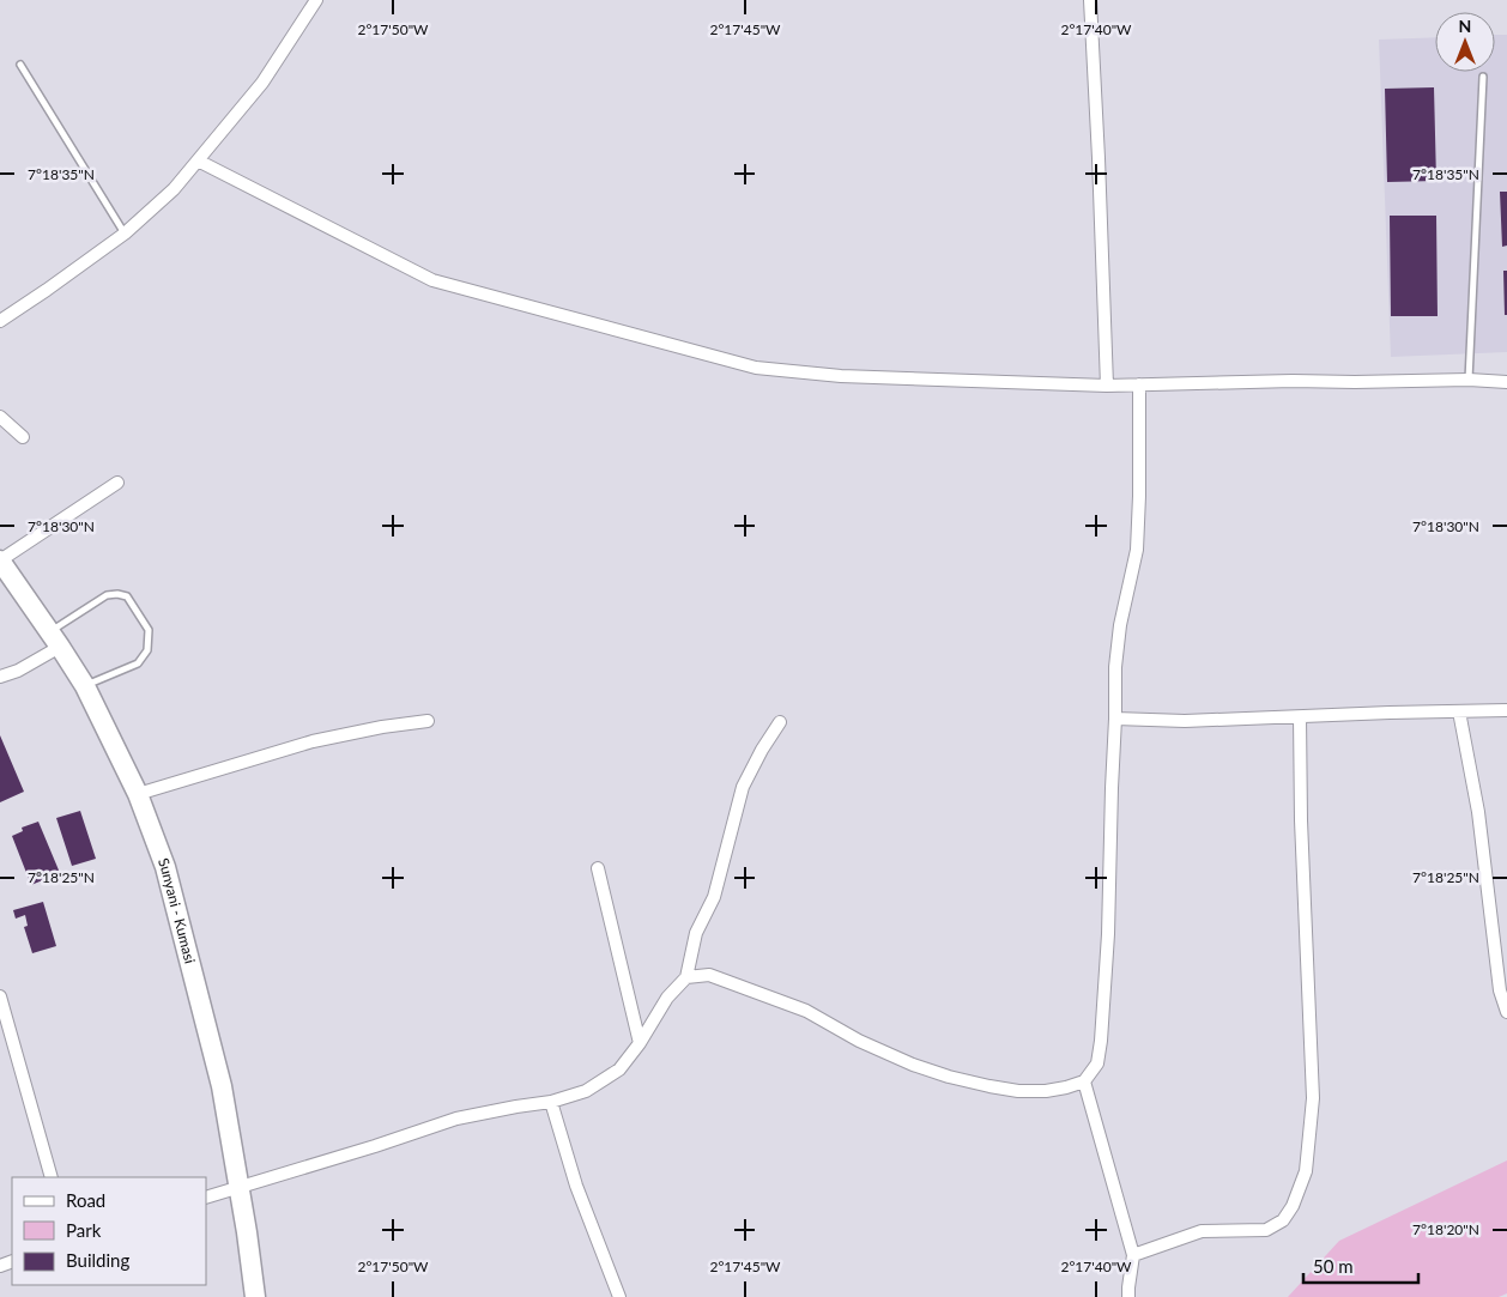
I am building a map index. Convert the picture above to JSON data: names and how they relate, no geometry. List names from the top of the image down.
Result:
{
  "streets": {
    "main road": ["Sunyani - Kumasi"]
  },
  "legend": ["Road", "Park", "Building"],
  "scale_bar": "50 m",
  "north": "top",
  "coordinates": [
    "2°17'50\"W",
    "2°17'45\"W",
    "2°17'40\"W",
    "7°18'35\"N",
    "7°18'30\"N",
    "7°18'25\"N",
    "7°18'20\"N"
  ]
}
